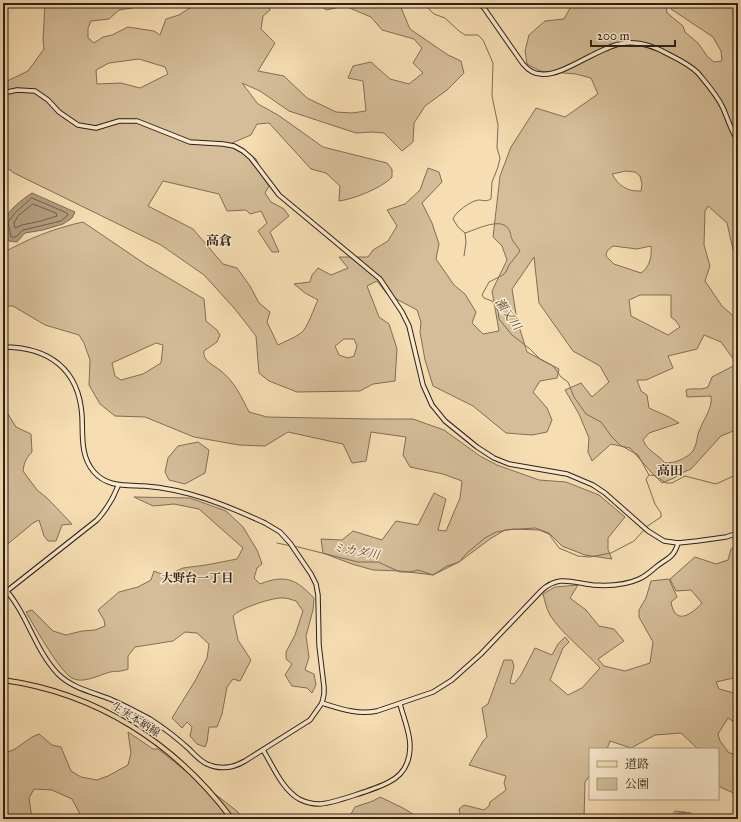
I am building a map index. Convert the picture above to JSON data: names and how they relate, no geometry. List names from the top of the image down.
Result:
{
  "streets": {
    "main road": ["生実本納線"]
  },
  "districts": ["高倉", "高田", "大野台一丁目"],
  "water": ["瀬又川", "ミカダ川"],
  "legend": ["道路", "公園"],
  "scale_bar": "200 m"
}
